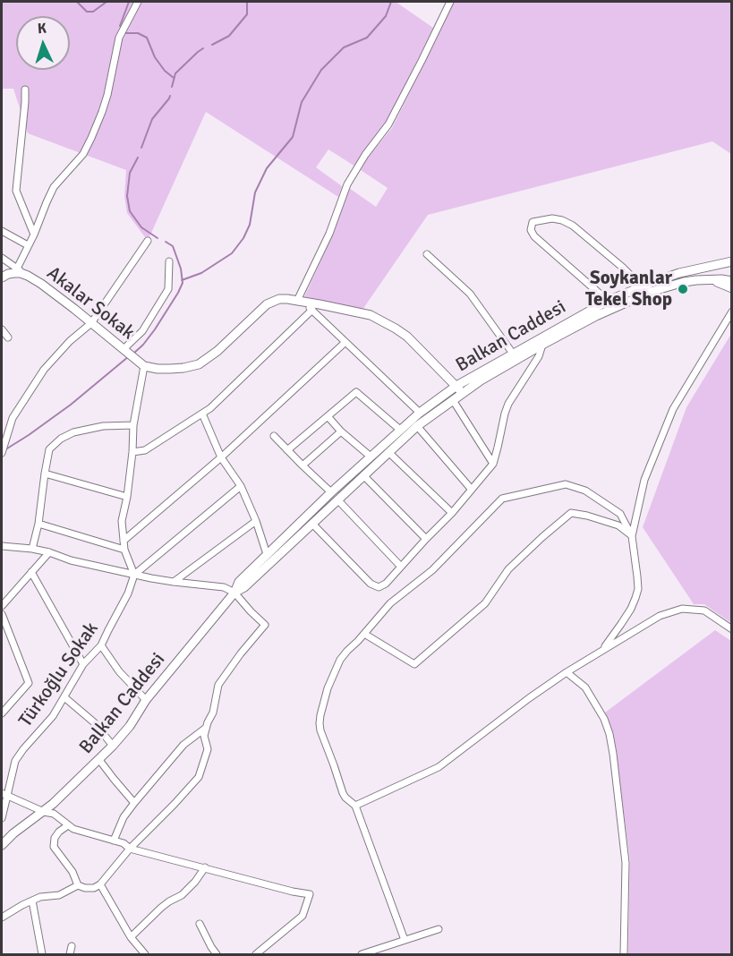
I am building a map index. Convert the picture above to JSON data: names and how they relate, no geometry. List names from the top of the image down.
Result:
{
  "streets": {
    "main road": ["Akalar Sokak", "Balkan Caddesi"],
    "street": ["Türkoğlu Sokak"]
  },
  "places": ["Soykanlar Tekel Shop"],
  "north": "top"
}
